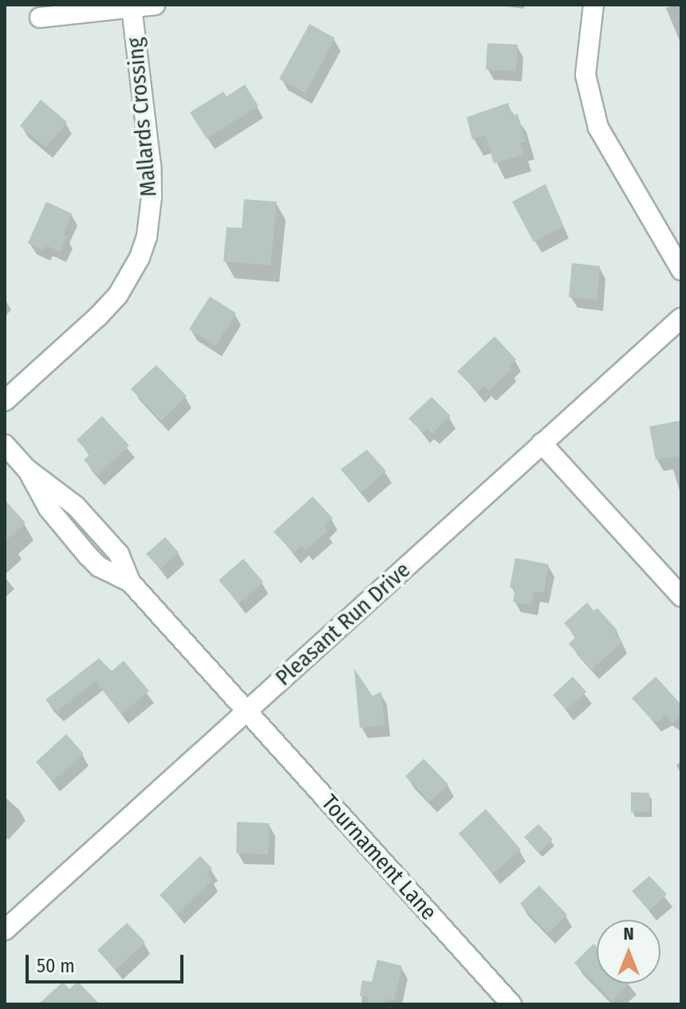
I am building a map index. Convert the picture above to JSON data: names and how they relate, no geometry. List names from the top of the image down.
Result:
{
  "streets": {
    "street": ["Mallards Crossing", "Pleasant Run Drive", "Tournament Lane"]
  },
  "crossings": [
    ["Pleasant Run Drive", "Tournament Lane"]
  ],
  "scale_bar": "50 m",
  "north": "top"
}
